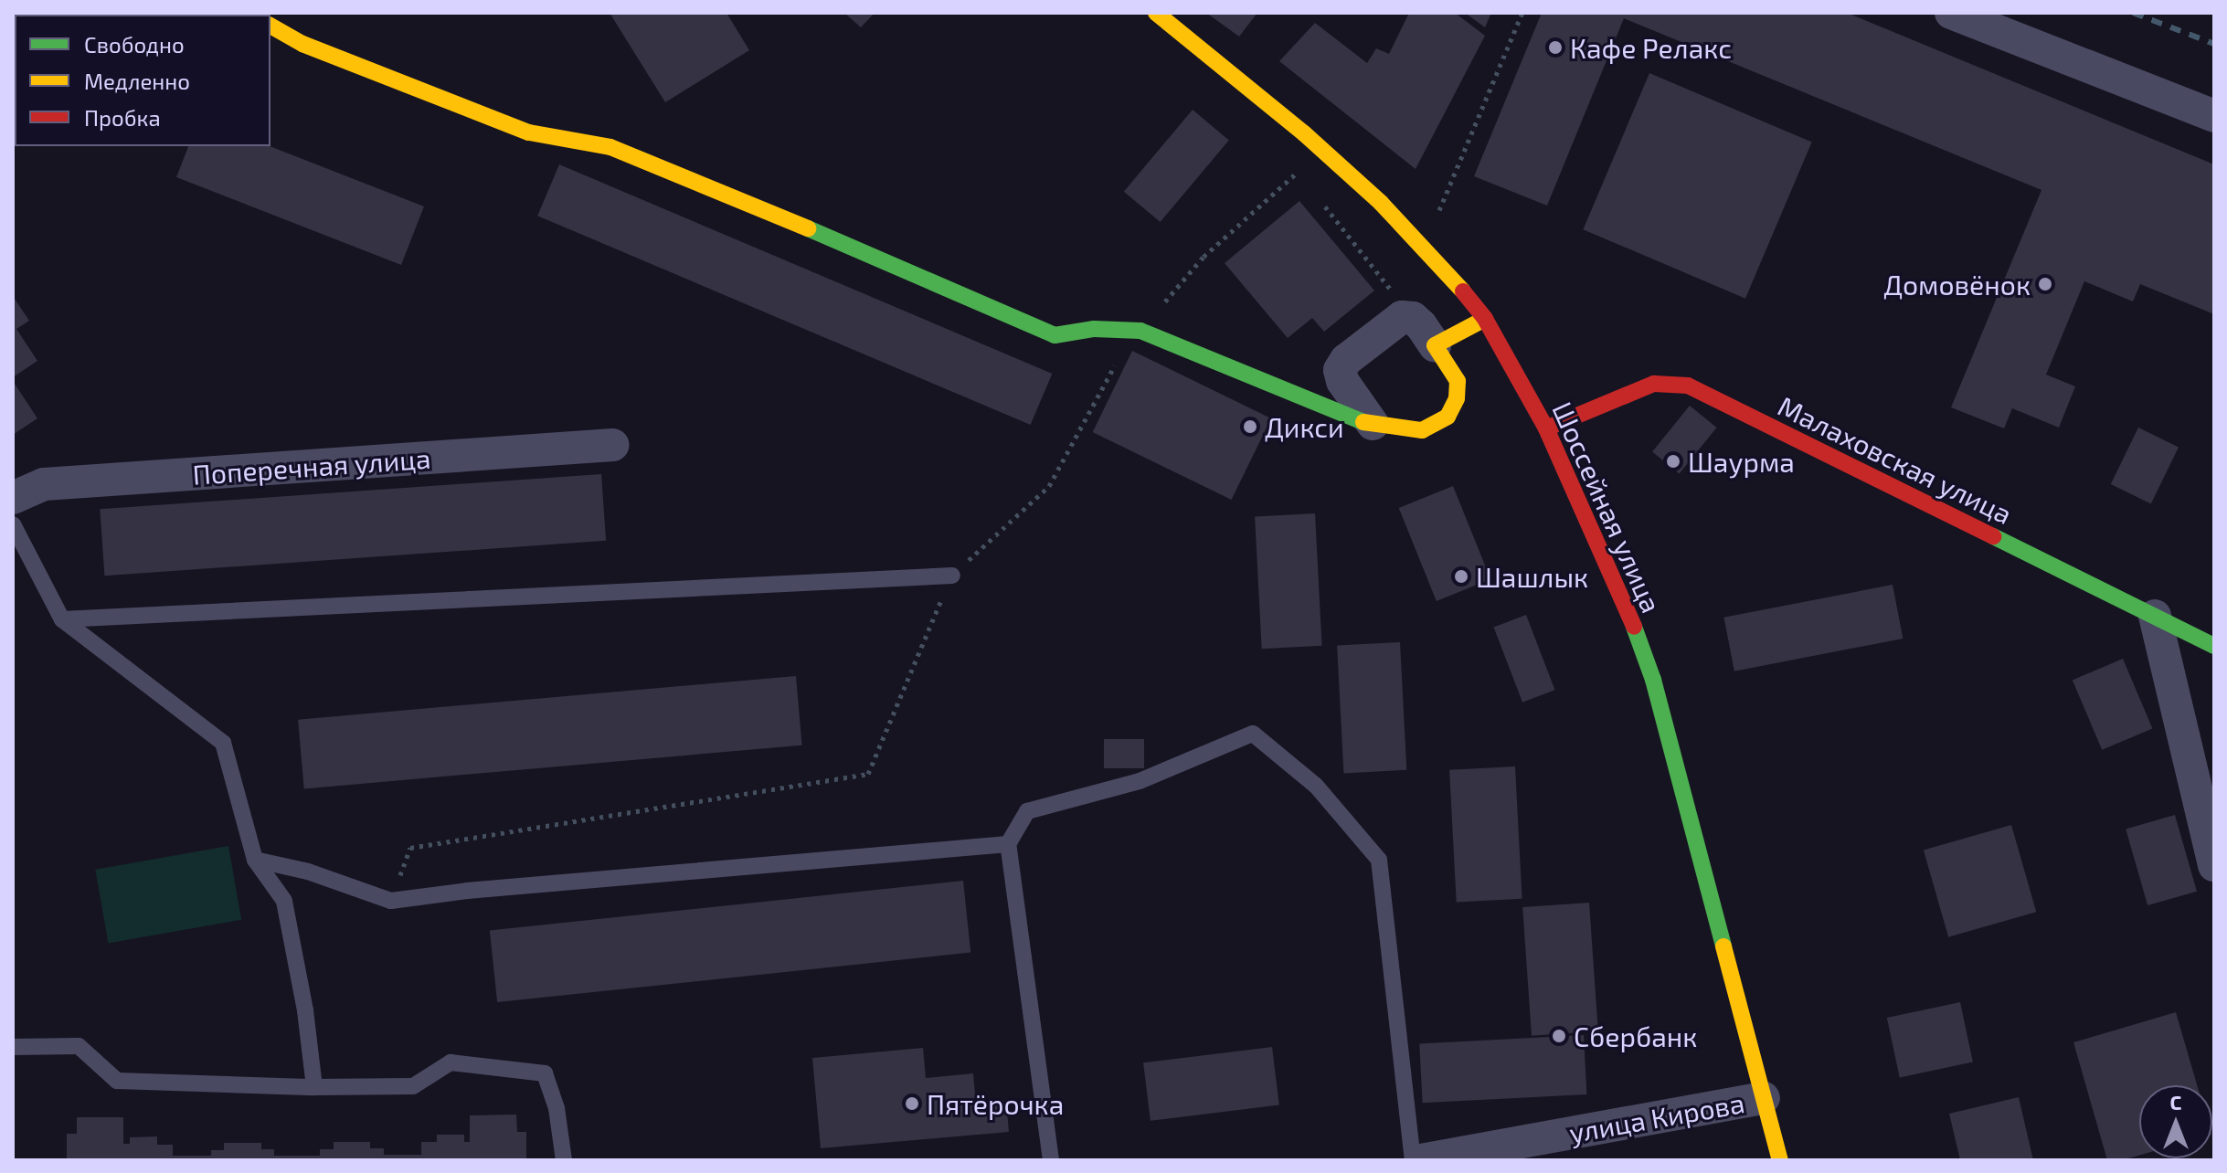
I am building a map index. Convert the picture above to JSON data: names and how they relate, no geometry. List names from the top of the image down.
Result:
{
  "streets": {
    "street": [
      "Малаховская улица",
      "Поперечная улица",
      "Шоссейная улица",
      "улица Кирова"
    ]
  },
  "crossings": [
    ["Малаховская улица", "Шоссейная улица"],
    ["Шоссейная улица", "улица Кирова"]
  ],
  "places": [
    "Кафе Релакс",
    "Домовёнок",
    "Дикси",
    "Шаурма",
    "Шашлык",
    "Сбербанк",
    "Пятёрочка"
  ],
  "legend": ["Свободно", "Медленно", "Пробка"],
  "north": "top"
}
